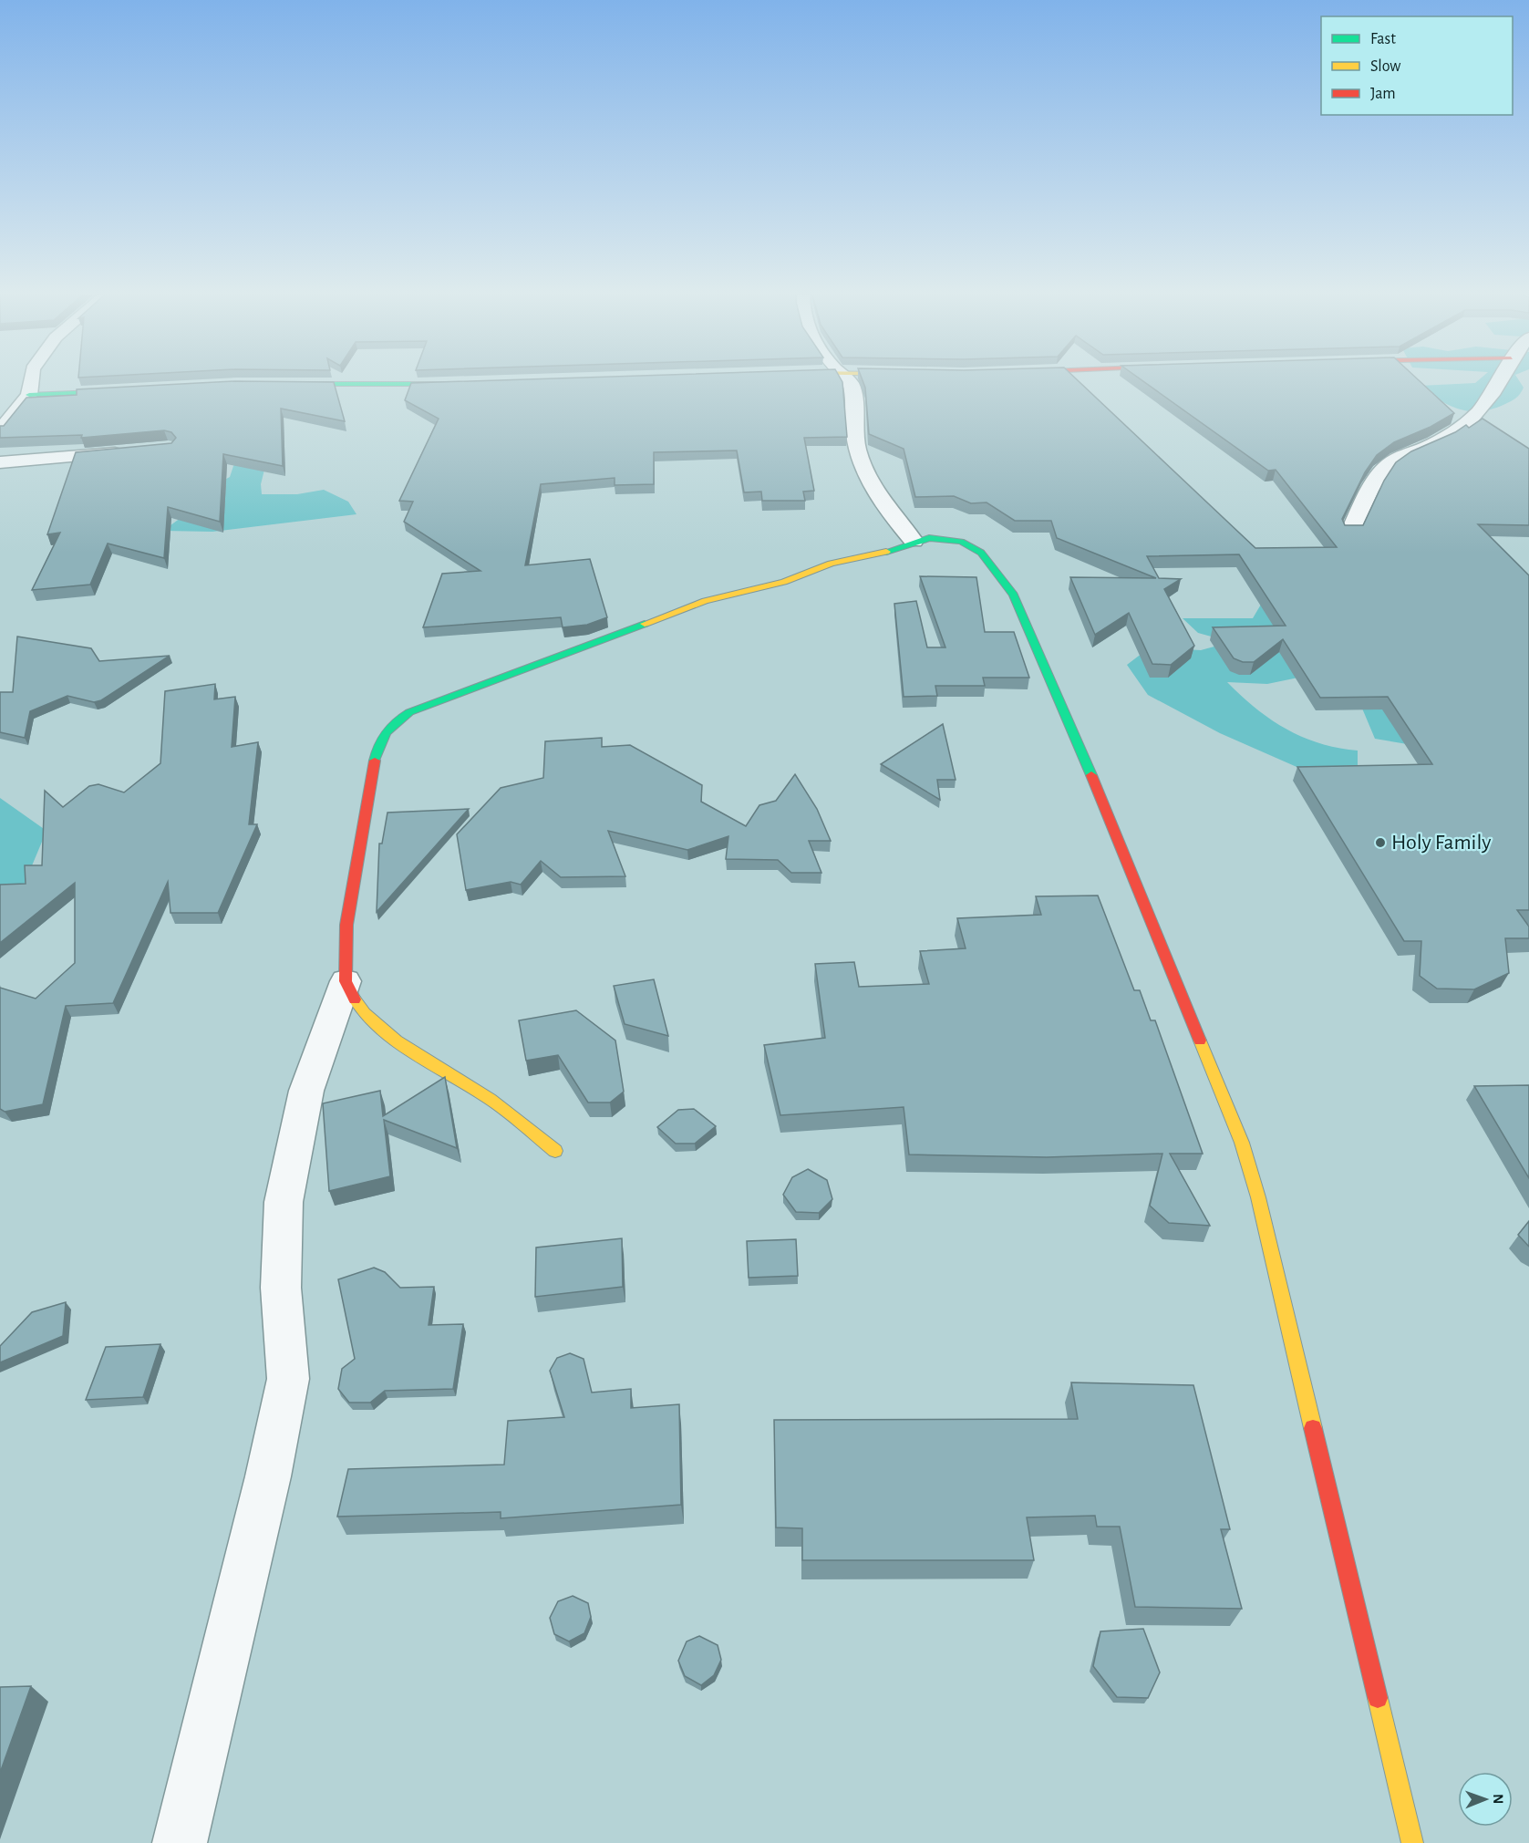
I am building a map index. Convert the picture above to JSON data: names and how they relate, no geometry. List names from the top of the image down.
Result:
{
  "places": ["Holy Family"],
  "legend": ["Fast", "Slow", "Jam"],
  "north": "right"
}
